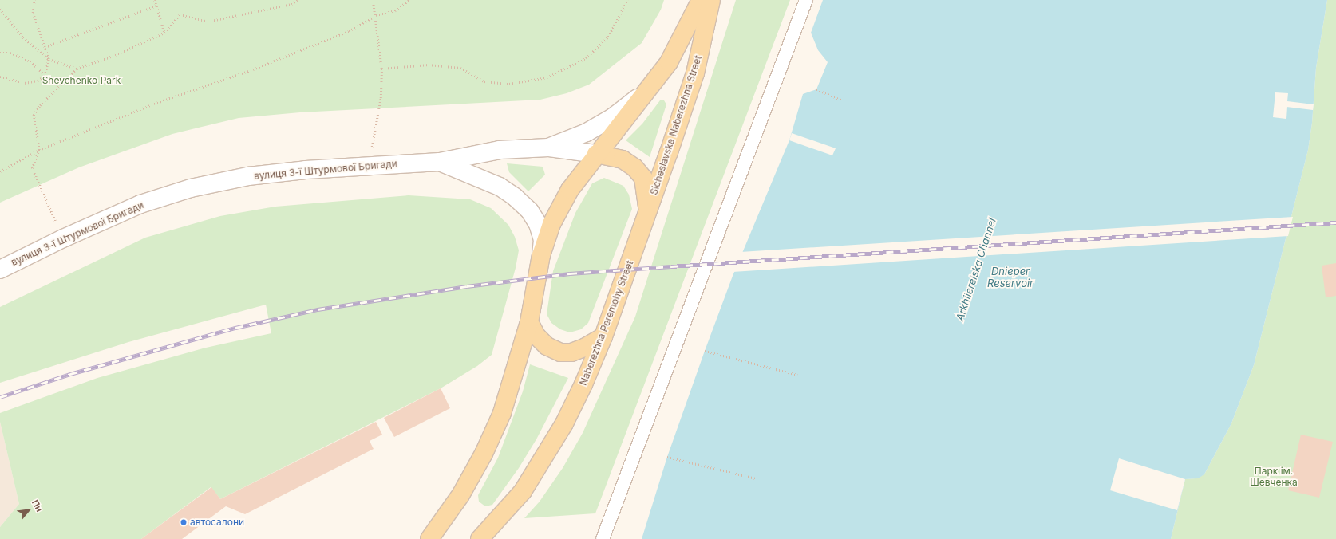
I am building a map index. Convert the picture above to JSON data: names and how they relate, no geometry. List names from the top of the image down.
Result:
{
  "streets": {
    "main road": ["Sicheslavska Naberezhna Street", "вулиця 3-ї Штурмової Бригади", "Naberezhna Peremohy Street"]
  },
  "crossings": [
    ["Sicheslavska Naberezhna Street", "Naberezhna Peremohy Street"]
  ],
  "water": ["Arkhiiereiska Channel", "Dnieper Reservoir"],
  "parks": ["Shevchenko Park", "Парк iм. Шевченка"],
  "places": ["автосалони"],
  "north": "top right"
}
